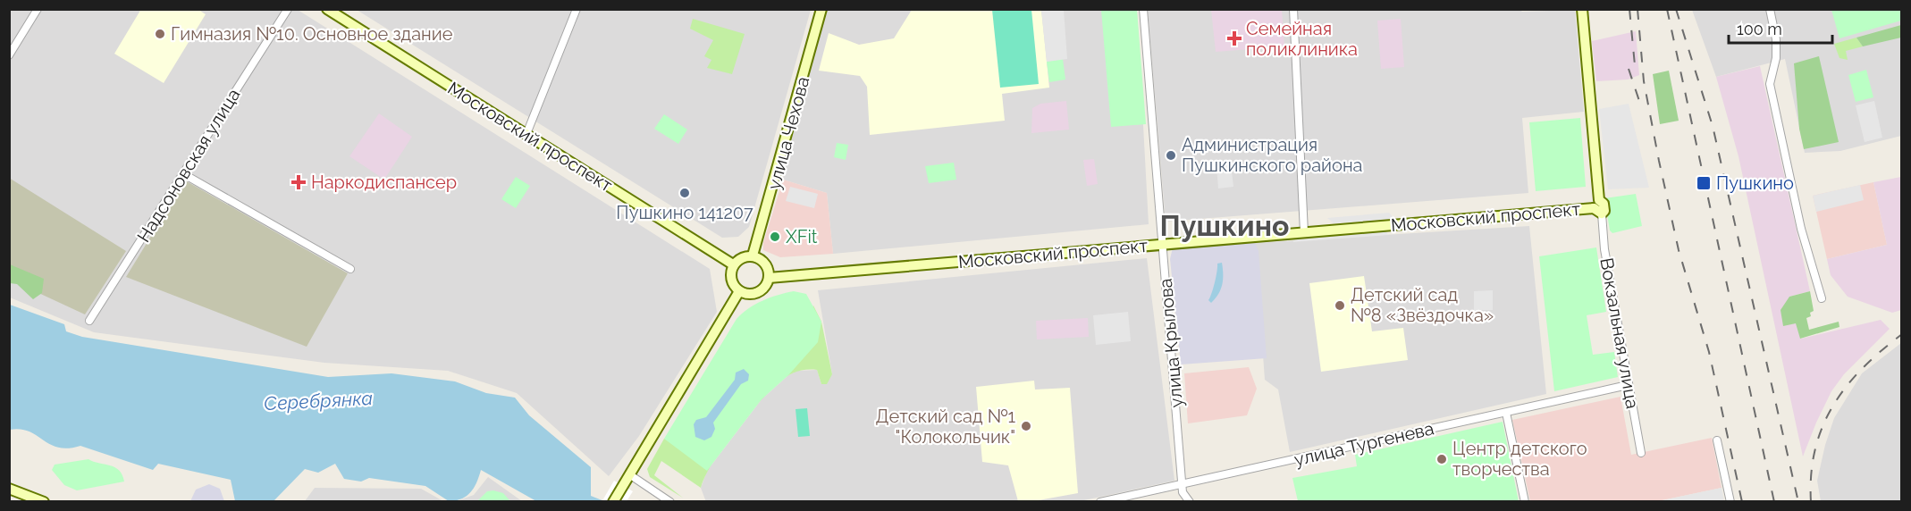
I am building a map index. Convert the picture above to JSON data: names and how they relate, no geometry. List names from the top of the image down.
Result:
{
  "streets": {
    "main road": ["улица Чехова", "Московский проспект", "Вокзальная улица"],
    "street": ["Надсоновская улица", "улица Крылова", "улица Тургенева"]
  },
  "crossings": [
    ["улица Чехова", "Московский проспект"],
    ["Московский проспект", "Вокзальная улица"],
    ["Московский проспект", "улица Крылова"],
    ["Вокзальная улица", "улица Тургенева"],
    ["улица Крылова", "улица Тургенева"]
  ],
  "districts": ["Пушкино"],
  "water": ["Серебрянка"],
  "places": {
    "other": [
      "Гимназия №10. Основное здание",
      "Администрация Пушкинского района",
      "Пушкино 141207",
      "XFit",
      "Детский сад №8 «Звёздочка»",
      "Детский сад №1 \"Колокольчик\"",
      "Центр детского творчества"
    ],
    "health": ["Семейная поликлиника", "Наркодиспансер"],
    "transit": ["Пушкино"]
  },
  "scale_bar": "100 m"
}
